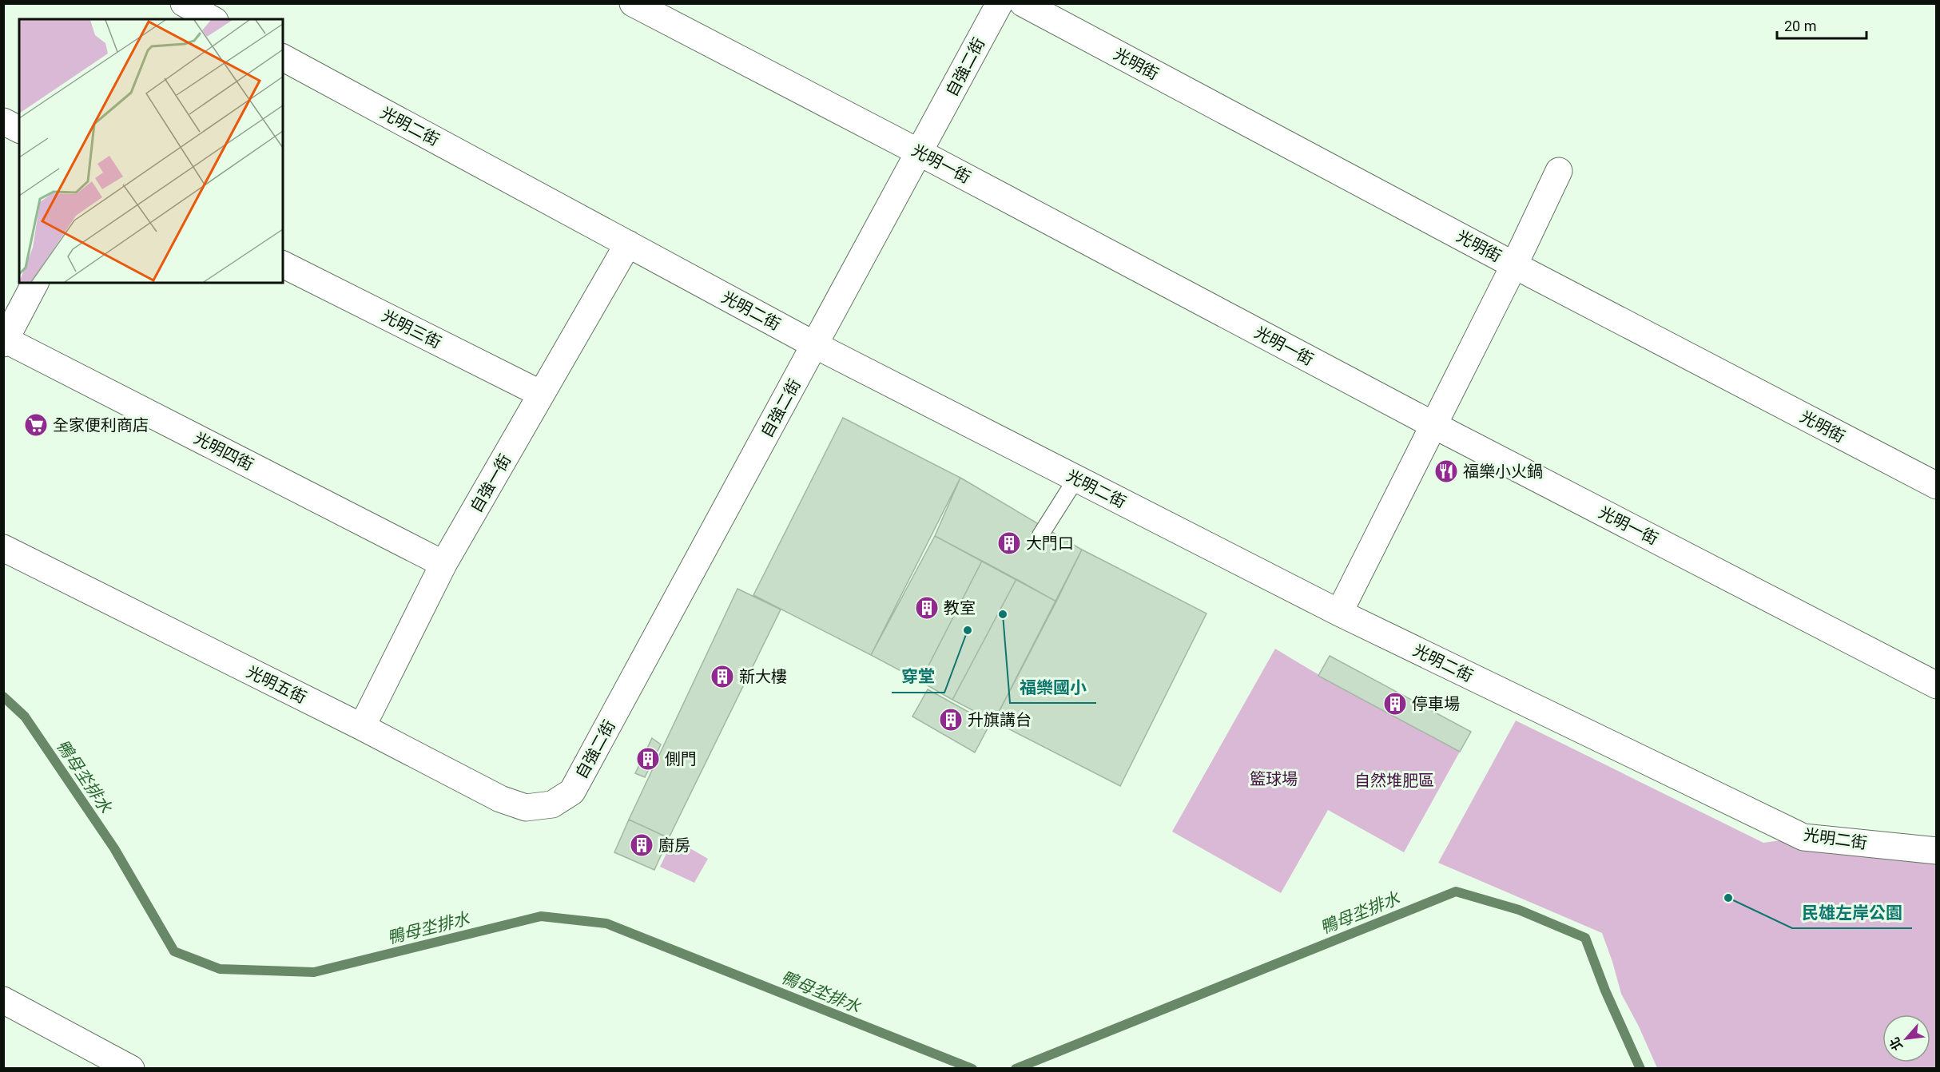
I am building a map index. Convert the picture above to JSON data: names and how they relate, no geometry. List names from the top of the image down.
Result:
{
  "streets": {
    "street": [
      "光明街",
      "自強二街",
      "光明二街",
      "光明一街",
      "光明三街",
      "光明四街",
      "自強一街",
      "光明五街"
    ]
  },
  "crossings": [
    ["自強二街", "光明二街"],
    ["自強二街", "光明一街"],
    ["自強二街", "光明五街"],
    ["光明二街", "自強一街"],
    ["光明三街", "自強一街"],
    ["光明四街", "自強一街"],
    ["自強一街", "光明五街"]
  ],
  "water": ["鴨母坔排水"],
  "parks": ["籃球場", "自然堆肥區"],
  "places": {
    "supermarket": ["全家便利商店"],
    "restaurant": ["福樂小火鍋"],
    "building": [
      "大門口",
      "教室",
      "新大樓",
      "停車場",
      "升旗講台",
      "側門",
      "廚房"
    ],
    "other": ["福樂國小", "穿堂", "民雄左岸公園"]
  },
  "scale_bar": "20 m",
  "north": "bottom left"
}
